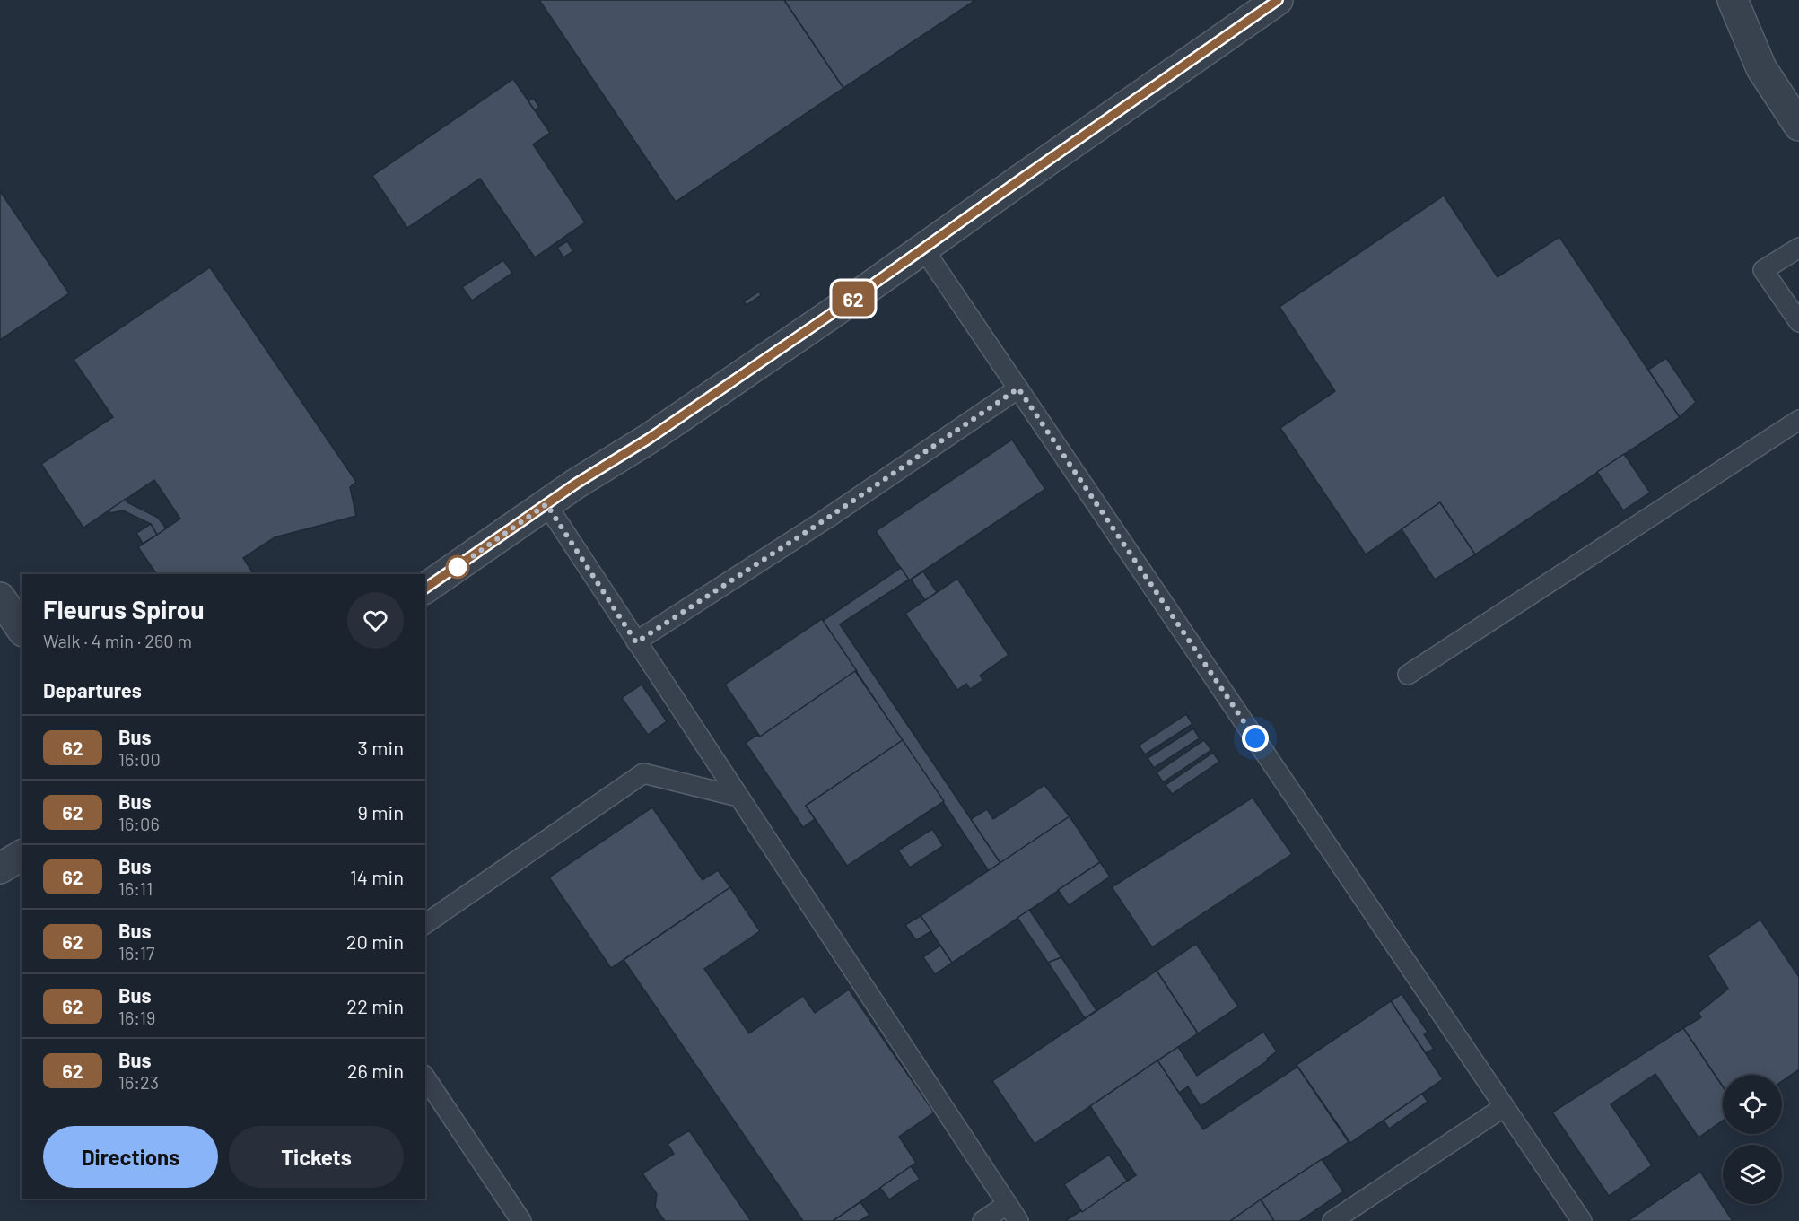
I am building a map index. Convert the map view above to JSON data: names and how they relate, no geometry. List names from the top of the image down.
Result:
{
  "lines": ["bus line 62"],
  "page": {
    "on_map": "62",
    "heading": [
      ["Fleurus Spirou", "Walk · 4 min · 260 m"],
      "Departures"
    ],
    "list": [
      {
        "mark": "62",
        "name": "Bus",
        "note": "16:00",
        "value": "3 min"
      },
      {
        "mark": "62",
        "name": "Bus",
        "note": "16:06",
        "value": "9 min"
      },
      {
        "mark": "62",
        "name": "Bus",
        "note": "16:11",
        "value": "14 min"
      },
      {
        "mark": "62",
        "name": "Bus",
        "note": "16:17",
        "value": "20 min"
      },
      {
        "mark": "62",
        "name": "Bus",
        "note": "16:19",
        "value": "22 min"
      },
      {
        "mark": "62",
        "name": "Bus",
        "note": "16:23",
        "value": "26 min"
      }
    ],
    "buttons": ["Directions", "Tickets"]
  }
}
